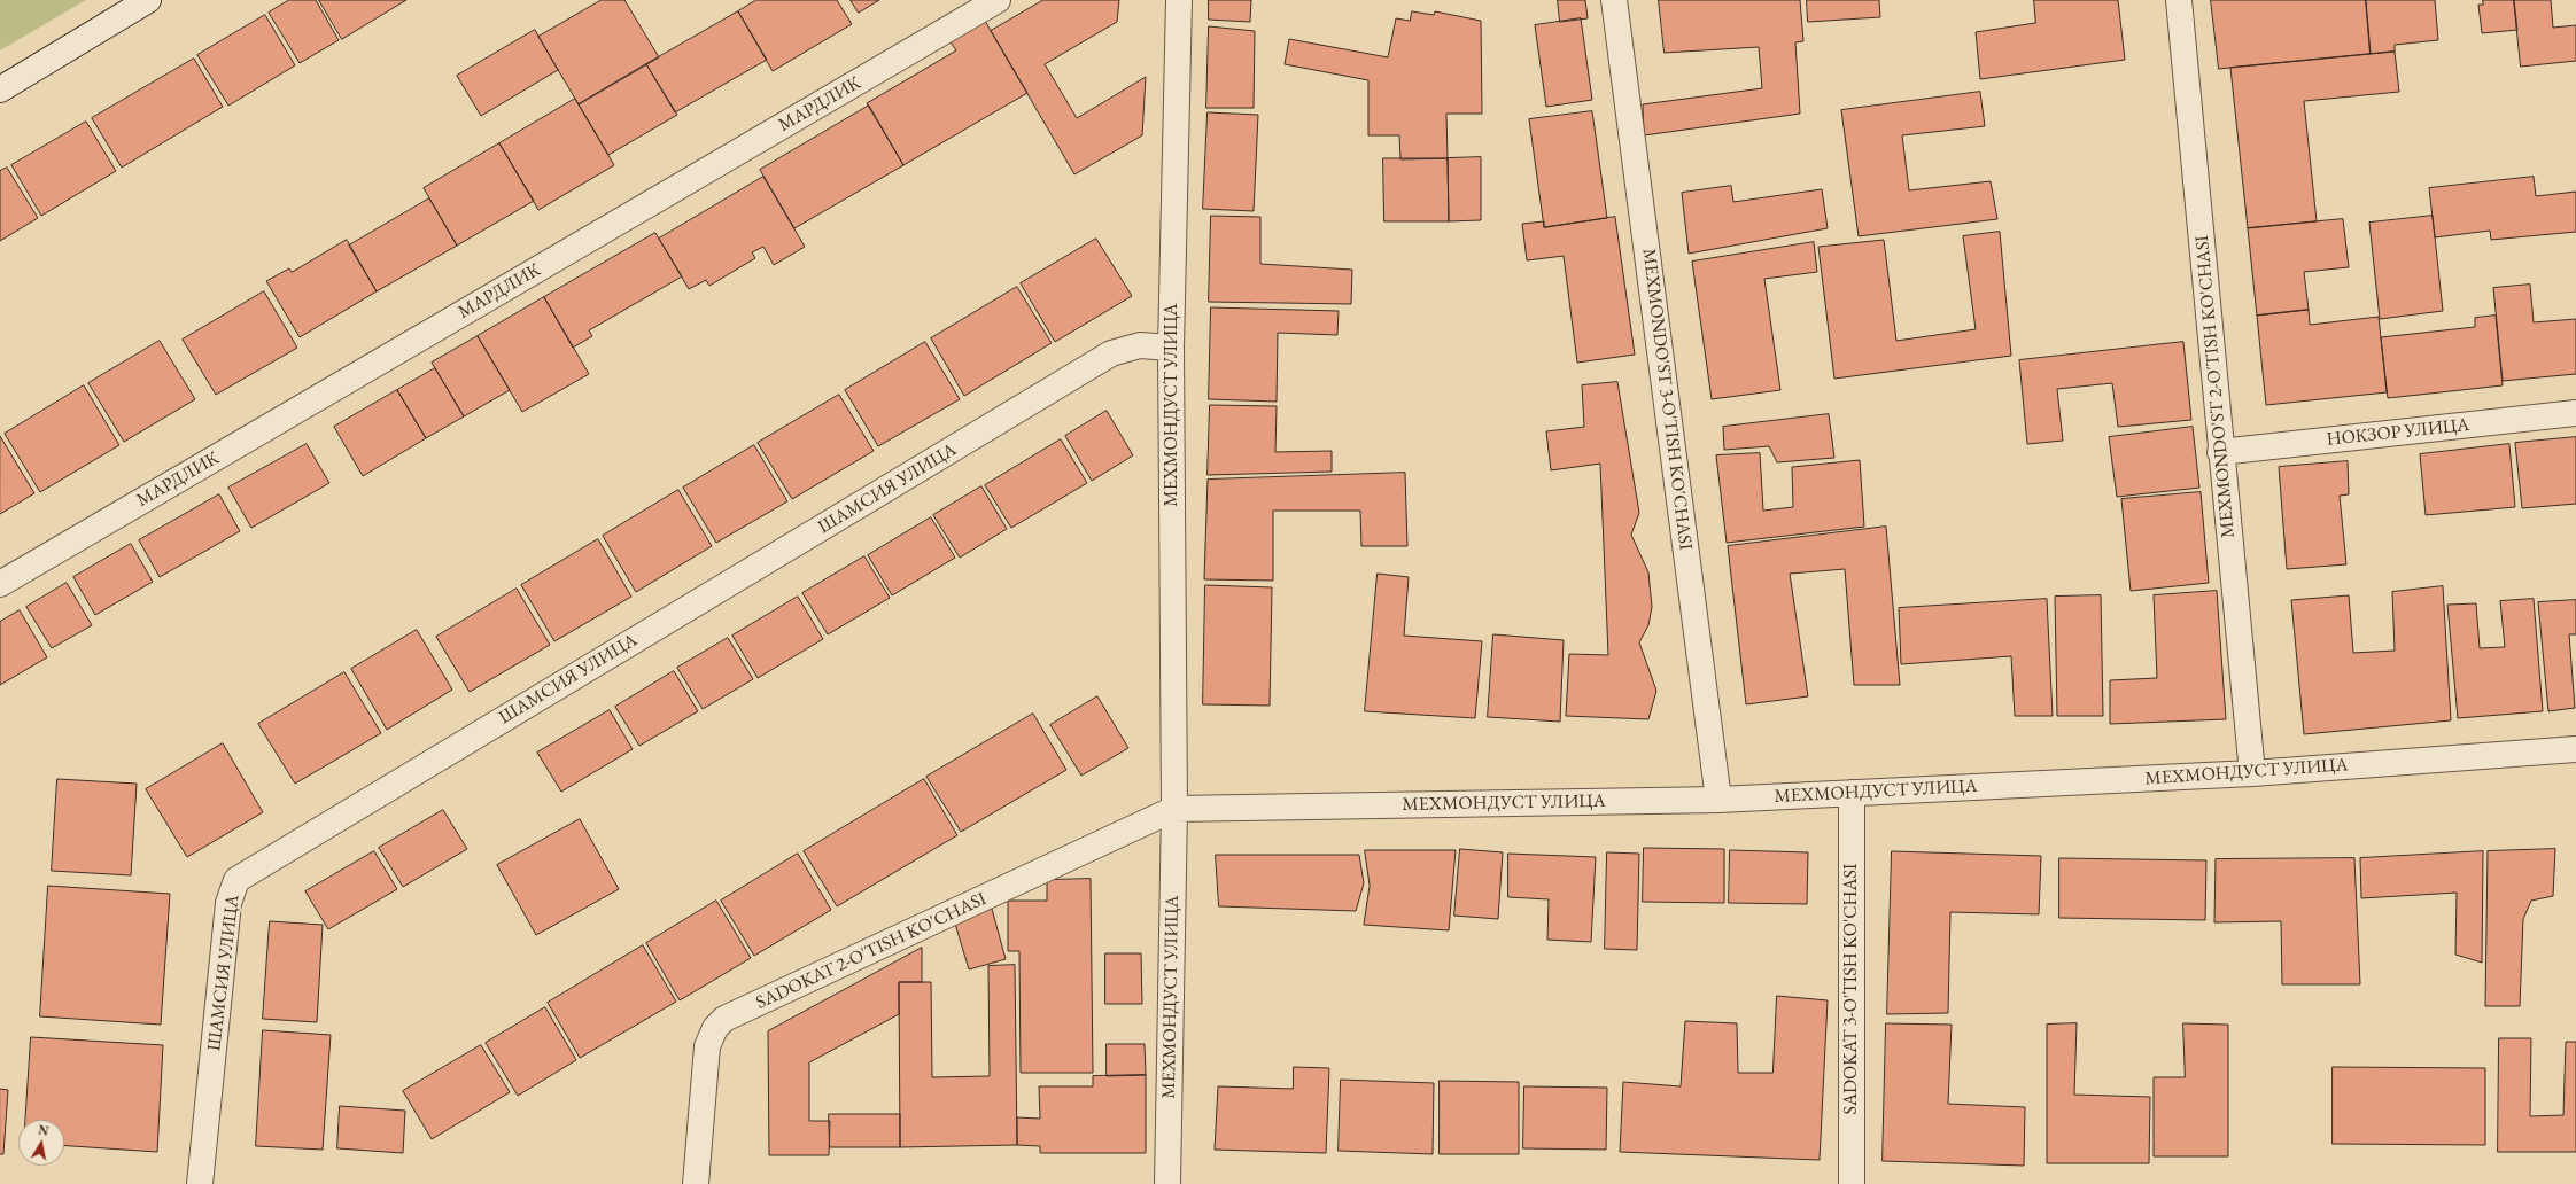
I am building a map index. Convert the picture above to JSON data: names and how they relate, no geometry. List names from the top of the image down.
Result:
{
  "streets": {
    "street": [
      "МАРДЛИК",
      "MEXMONDO'ST 2-O'TISH KO'CHASI",
      "MEXMONDO'ST 3-O'TISH KO'CHASI",
      "МЕХМОНДУСТ УЛИЦА",
      "НОКЗОР УЛИЦА",
      "ШАМСИЯ УЛИЦА",
      "SADOKAT 2-O'TISH KO'CHASI",
      "SADOKAT 3-O'TISH KO'CHASI"
    ]
  },
  "crossings": [
    ["MEXMONDO'ST 2-O'TISH KO'CHASI", "МЕХМОНДУСТ УЛИЦА"],
    ["MEXMONDO'ST 2-O'TISH KO'CHASI", "НОКЗОР УЛИЦА"],
    ["MEXMONDO'ST 3-O'TISH KO'CHASI", "МЕХМОНДУСТ УЛИЦА"],
    ["МЕХМОНДУСТ УЛИЦА", "ШАМСИЯ УЛИЦА"],
    ["МЕХМОНДУСТ УЛИЦА", "SADOKAT 2-O'TISH KO'CHASI"],
    ["МЕХМОНДУСТ УЛИЦА", "SADOKAT 3-O'TISH KO'CHASI"]
  ],
  "north": "top"
}
